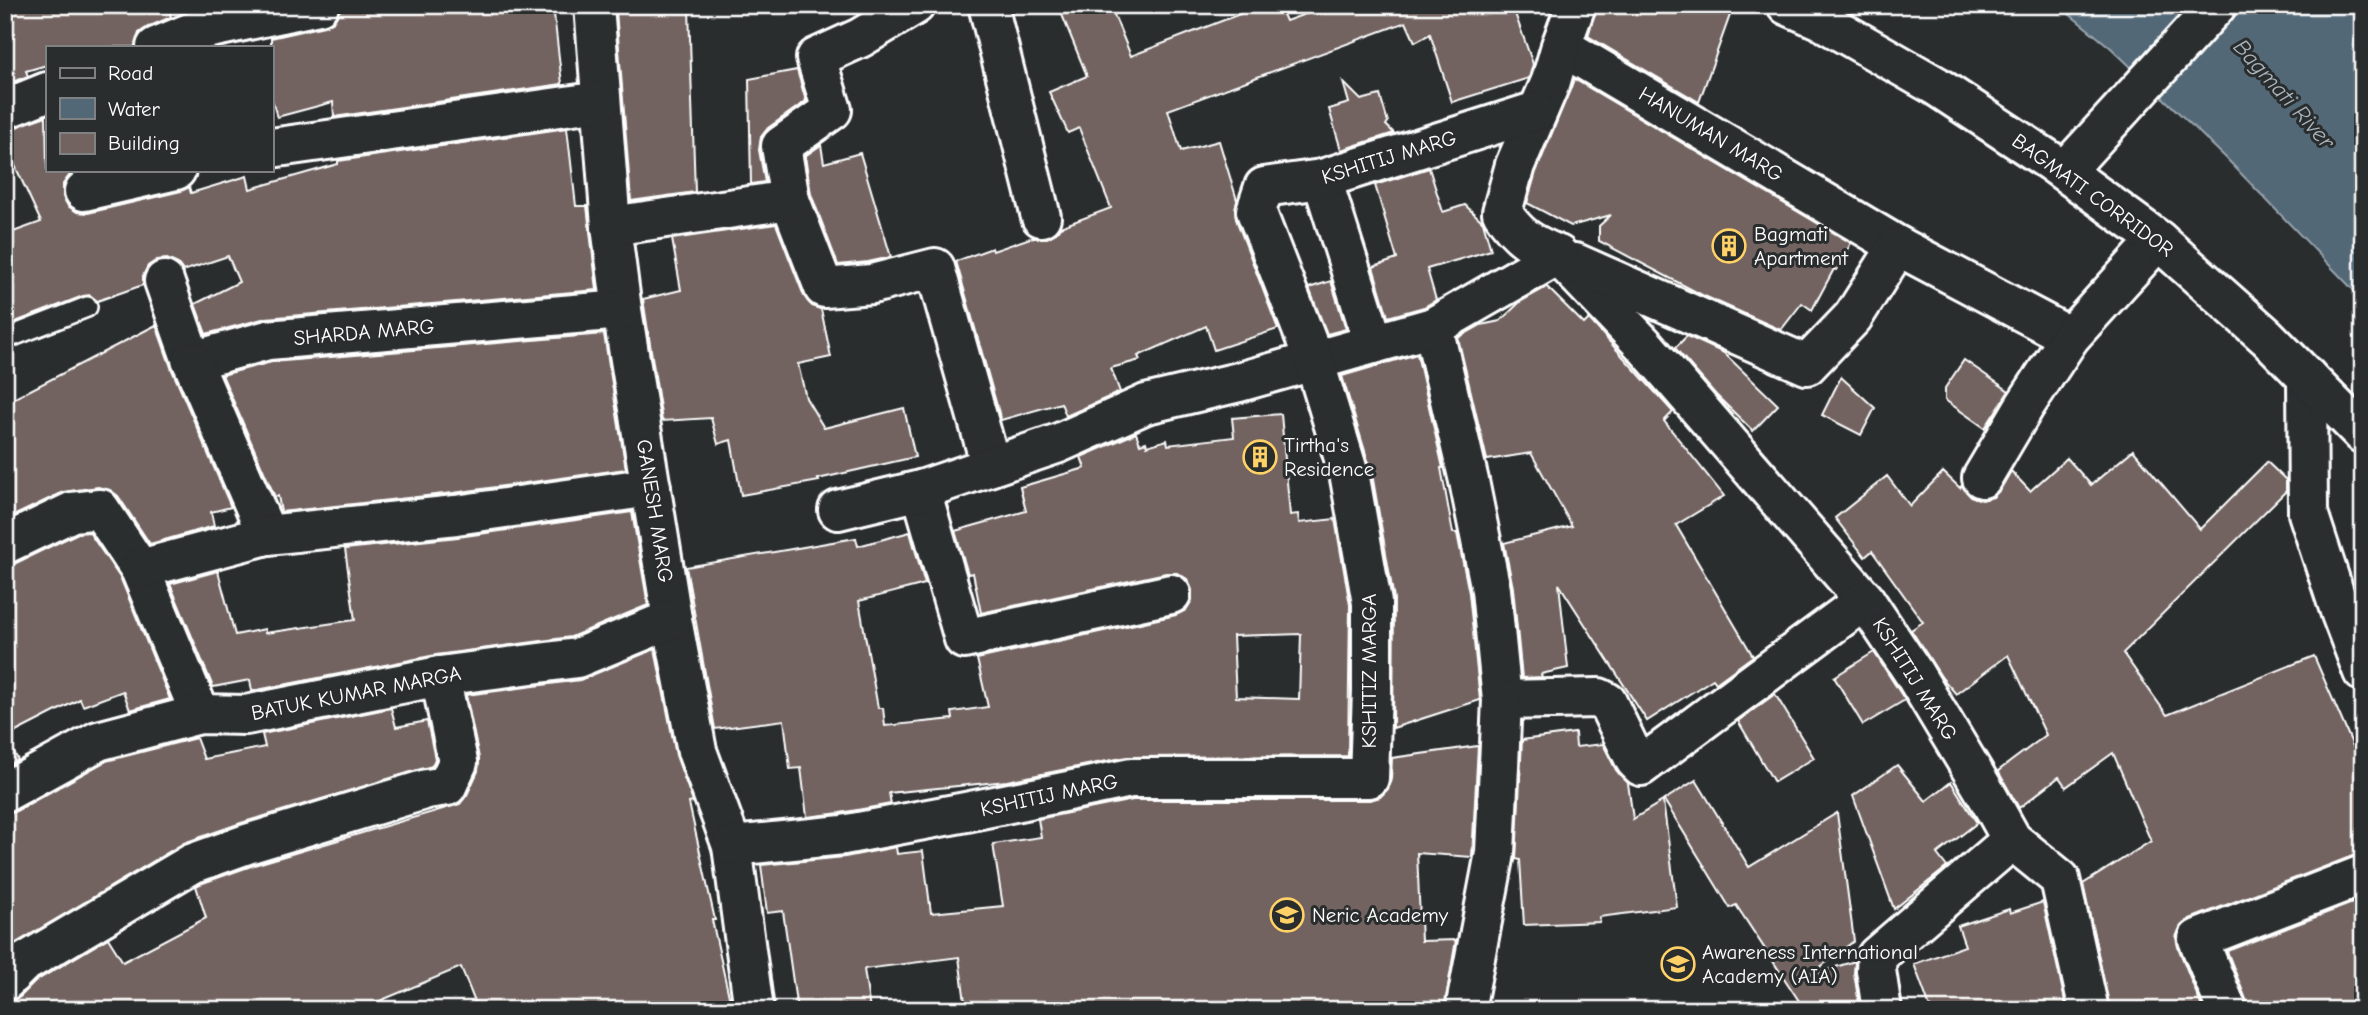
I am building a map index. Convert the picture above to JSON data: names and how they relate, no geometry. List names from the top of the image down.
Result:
{
  "streets": {
    "street": [
      "HANUMAN MARG",
      "KSHITIJ MARG",
      "BAGMATI CORRIDOR",
      "SHARDA MARG",
      "GANESH MARG",
      "KSHITIZ MARGA",
      "BATUK KUMAR MARGA"
    ]
  },
  "crossings": [
    ["KSHITIJ MARG", "GANESH MARG"],
    ["KSHITIJ MARG", "KSHITIZ MARGA"],
    ["SHARDA MARG", "GANESH MARG"],
    ["GANESH MARG", "BATUK KUMAR MARGA"]
  ],
  "water": ["Bagmati River"],
  "places": {
    "building": ["Bagmati Apartment", "Tirtha's Residence"],
    "school or university": ["Neric Academy", "Awareness International Academy (AIA)"]
  },
  "legend": ["Road", "Water", "Building"]
}
